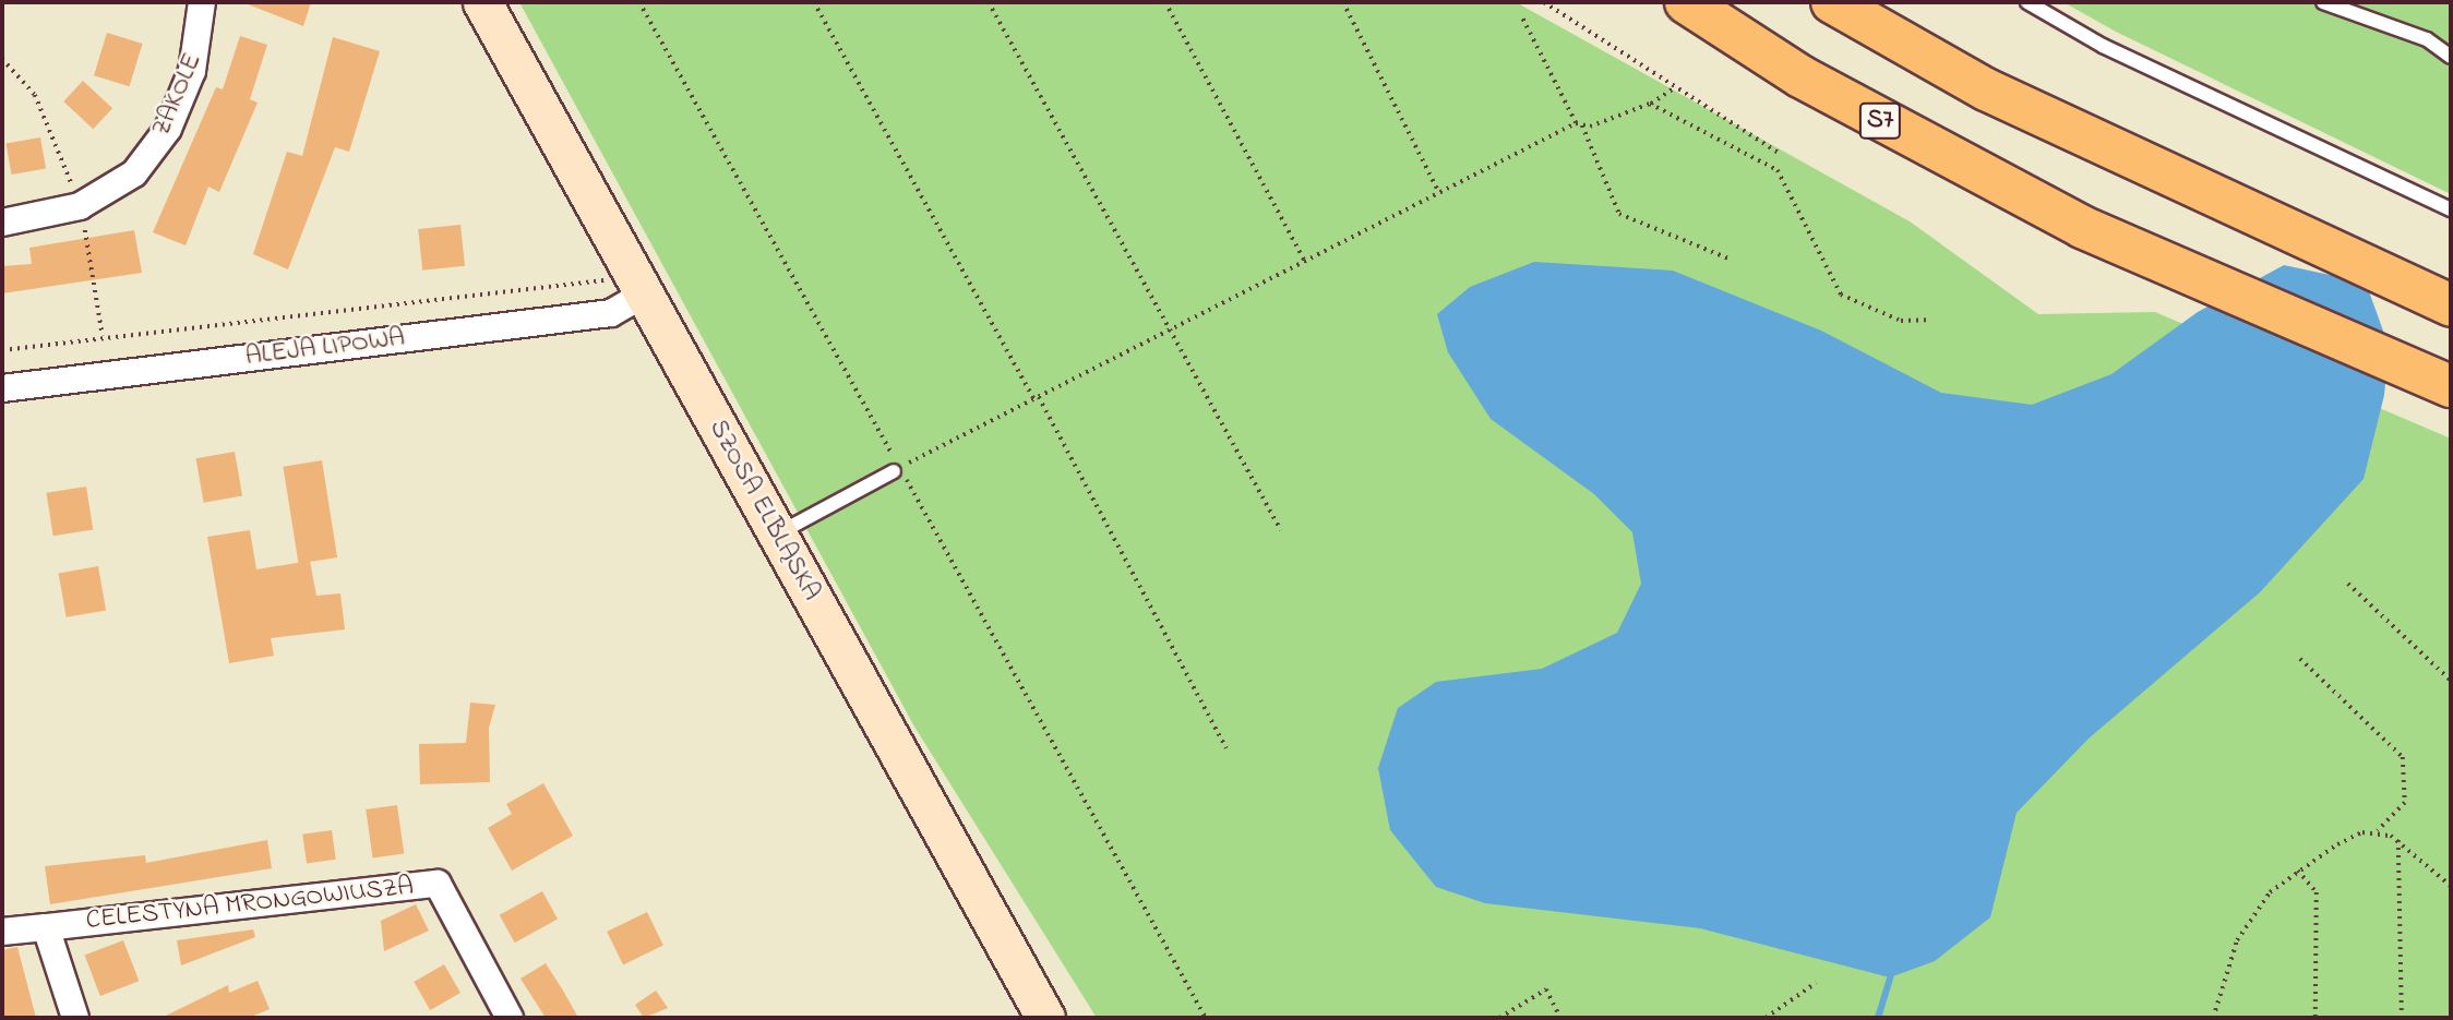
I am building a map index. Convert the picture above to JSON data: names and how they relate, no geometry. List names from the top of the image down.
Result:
{
  "streets": {
    "highway": ["S7"],
    "main road": ["SZOSA ELBLĄSKA"],
    "street": ["ZAKOLE", "ALEJA LIPOWA", "CELESTYNA MRONGOWIUSZA"]
  },
  "crossings": [
    ["ALEJA LIPOWA", "SZOSA ELBLĄSKA"]
  ]
}
